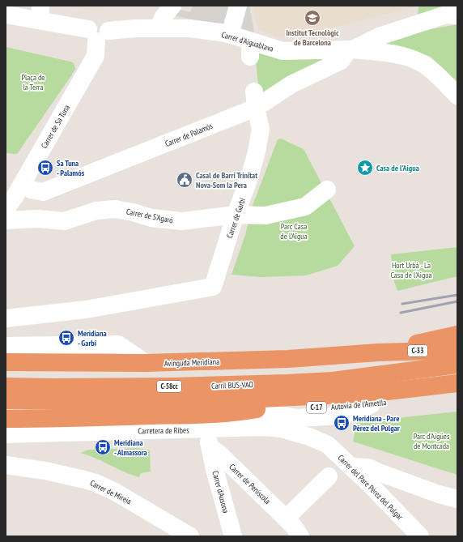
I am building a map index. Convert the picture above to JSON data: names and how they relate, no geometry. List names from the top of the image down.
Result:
{
  "streets": {
    "highway": [
      "C-33",
      "Avinguda Meridiana",
      "Carril BUS-VAO",
      "C-58cc",
      "Autovia de l'Ametlla",
      "C-17"
    ],
    "street": [
      "Carrer d'Aiguablava",
      "Carrer de Sa Tuna",
      "Carrer de Palamós",
      "Carrer de S'Agaró",
      "Carrer de Garbí",
      "Carretera de Ribes",
      "Carrer de Peníscola",
      "Carrer del Pare Pérez del Pulgar",
      "Carrer de Mireia",
      "Carrer d'Ausona"
    ]
  },
  "crossings": [
    ["Carrer d'Aiguablava", "Carrer de Sa Tuna"],
    ["Carrer d'Aiguablava", "Carrer de Palamós"],
    ["Carrer de Palamós", "Carrer de Garbí"],
    ["Carrer de S'Agaró", "Carrer de Garbí"],
    ["C-33", "Avinguda Meridiana"],
    ["Carretera de Ribes", "Carrer del Pare Pérez del Pulgar"],
    ["Carrer de Peníscola", "Carrer d'Ausona"]
  ],
  "parks": [
    "Plaça de la Terra",
    "Parc Casa de l'Aigua",
    "Hort Urbà - La Casa de l'Aigua",
    "Parc d'Aigües de Montcada"
  ],
  "places": {
    "school or university": ["Institut Tecnològic de Barcelona"],
    "bus stop": [
      "Sa Tuna - Palamós",
      "Meridiana - Garbí",
      "Meridiana - Pare Pérez del Pulgar",
      "Meridiana - Almassora"
    ],
    "place": ["Casa de l'Aigua"],
    "public building": ["Casal de Barri Trinitat Nova-Som la Pera"]
  }
}
